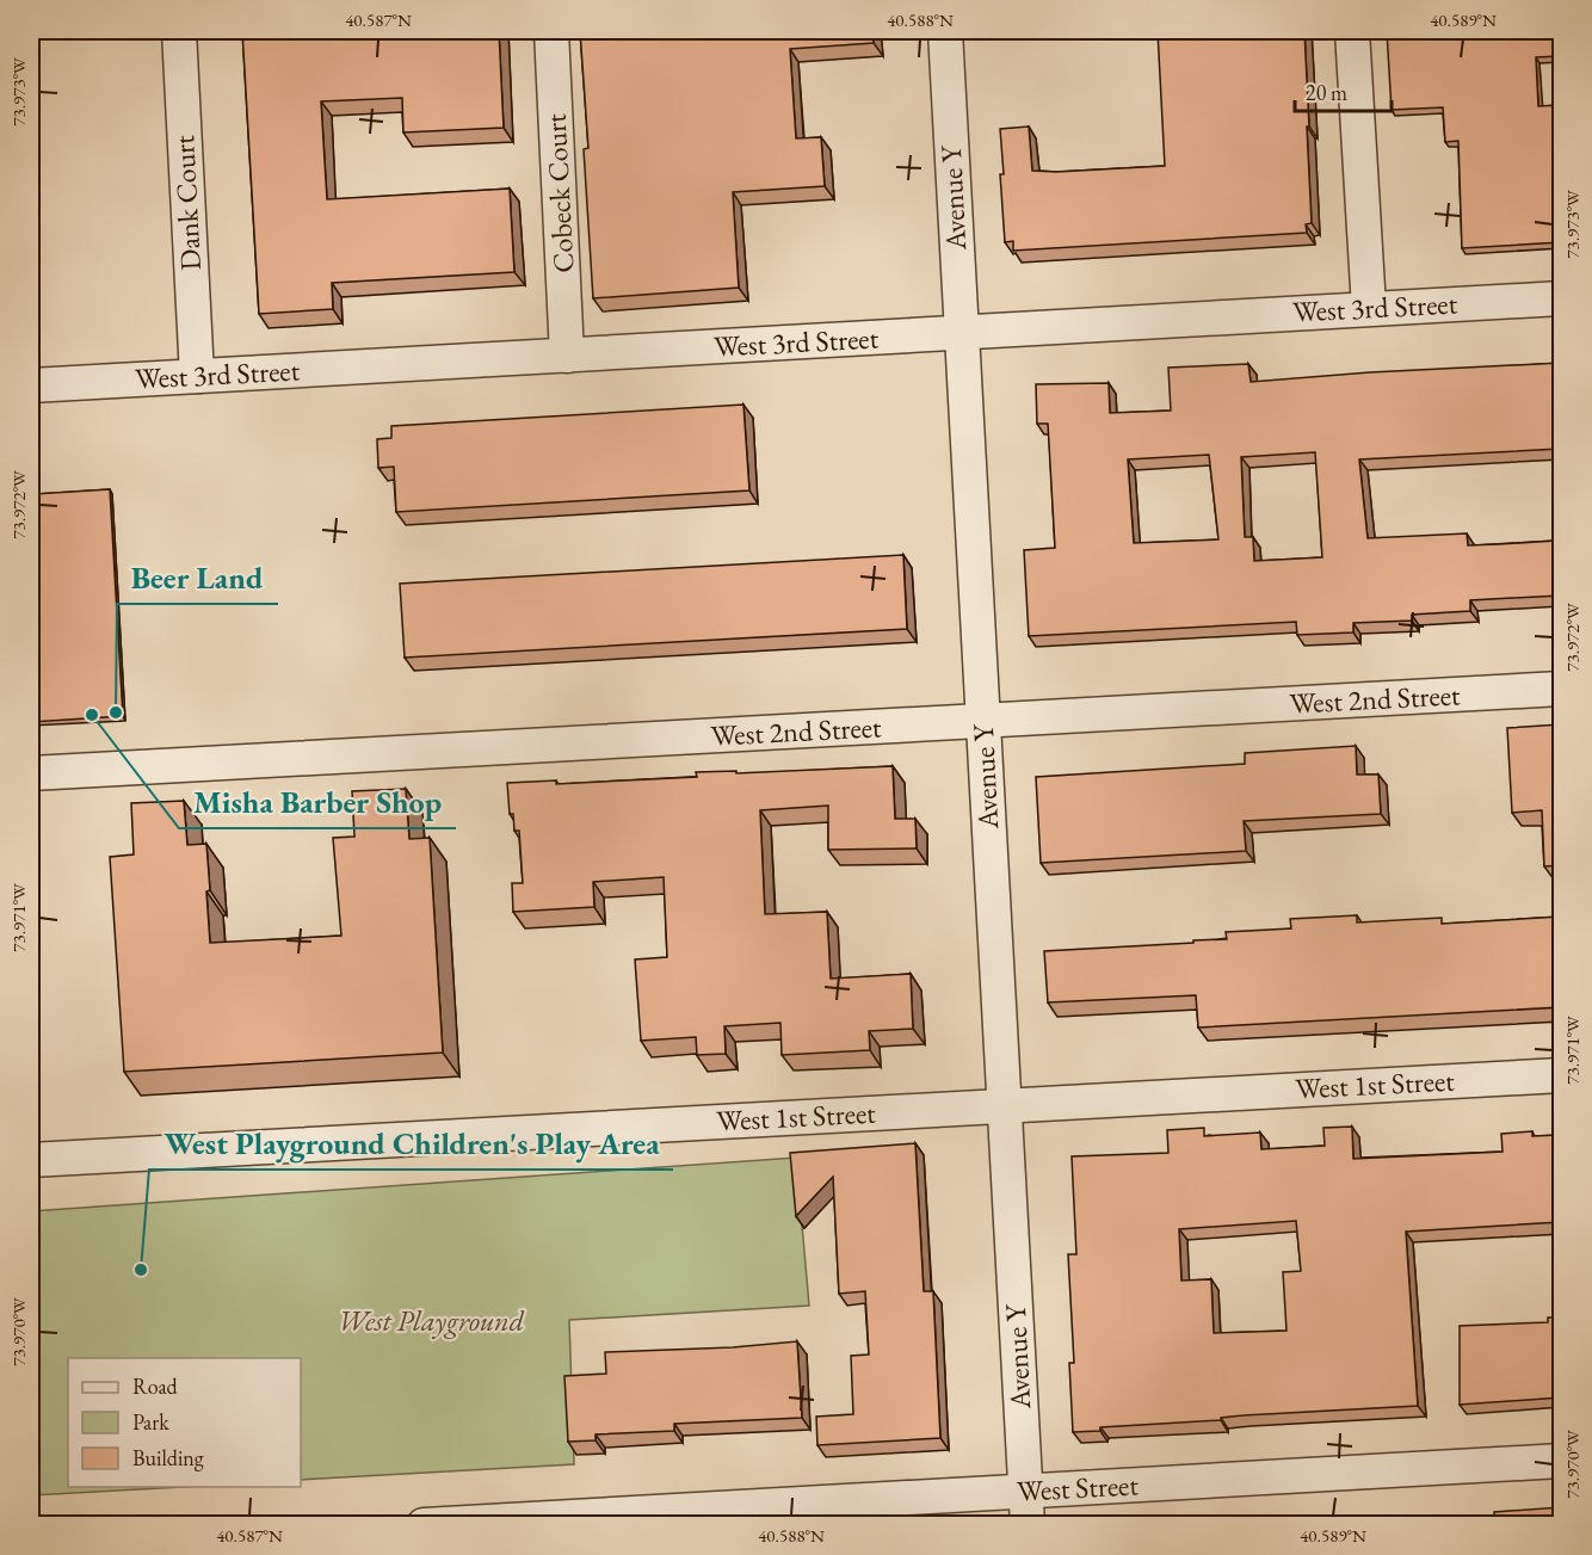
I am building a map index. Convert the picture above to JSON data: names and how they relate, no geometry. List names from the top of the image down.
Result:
{
  "streets": {
    "street": [
      "Cobeck Court",
      "Avenue Y",
      "Dank Court",
      "West 3rd Street",
      "West 2nd Street",
      "West 1st Street",
      "West Street"
    ]
  },
  "crossings": [
    ["Cobeck Court", "West 3rd Street"],
    ["Avenue Y", "West 3rd Street"],
    ["Avenue Y", "West 2nd Street"],
    ["Avenue Y", "West 1st Street"],
    ["Avenue Y", "West Street"],
    ["Dank Court", "West 3rd Street"]
  ],
  "parks": ["West Playground"],
  "places": ["Beer Land", "Misha Barber Shop", "West Playground Children's Play Area"],
  "legend": ["Road", "Park", "Building"],
  "scale_bar": "20 m",
  "coordinates": [
    "40.587°N",
    "40.588°N",
    "40.589°N",
    "73.973°W",
    "73.972°W",
    "73.971°W",
    "73.970°W"
  ]
}
